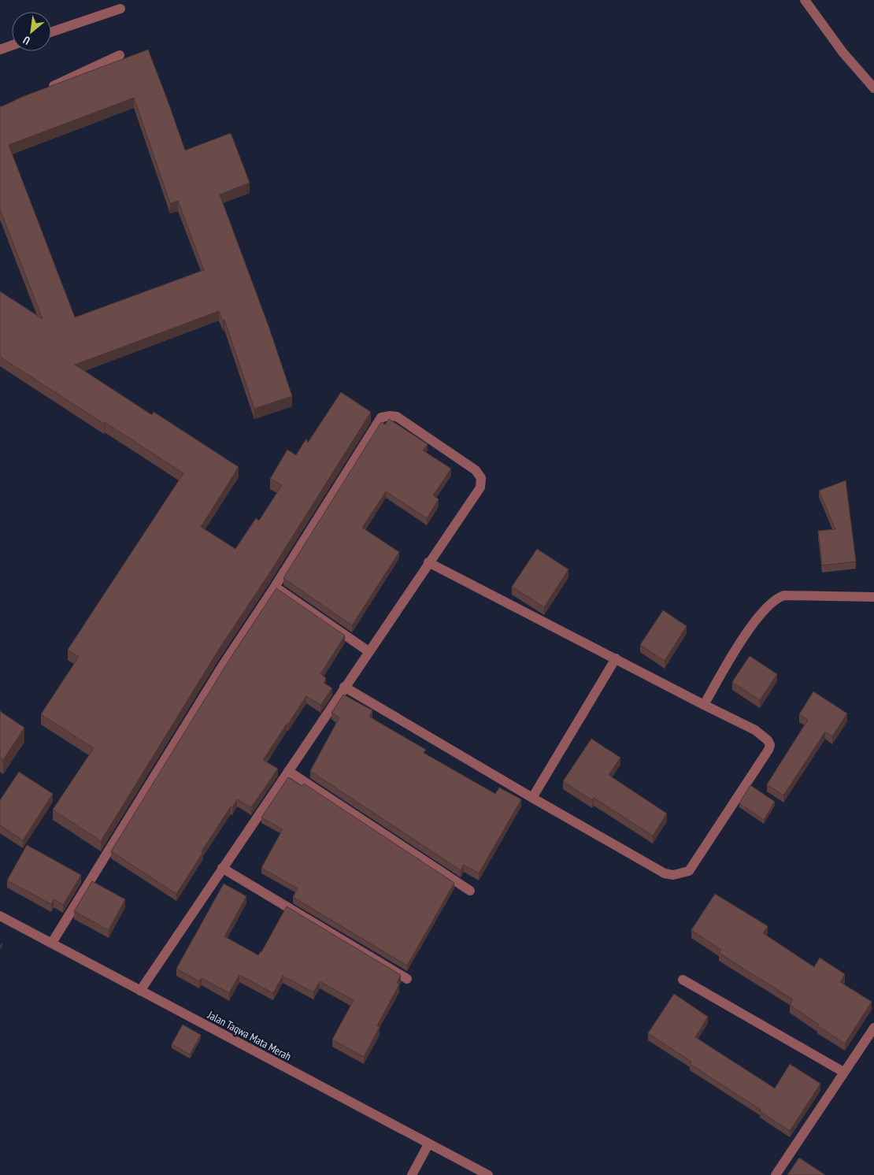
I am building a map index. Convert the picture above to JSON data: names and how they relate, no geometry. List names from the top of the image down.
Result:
{
  "streets": {
    "street": ["Jalan Taqwa Mata Merah"]
  },
  "north": "bottom left"
}
